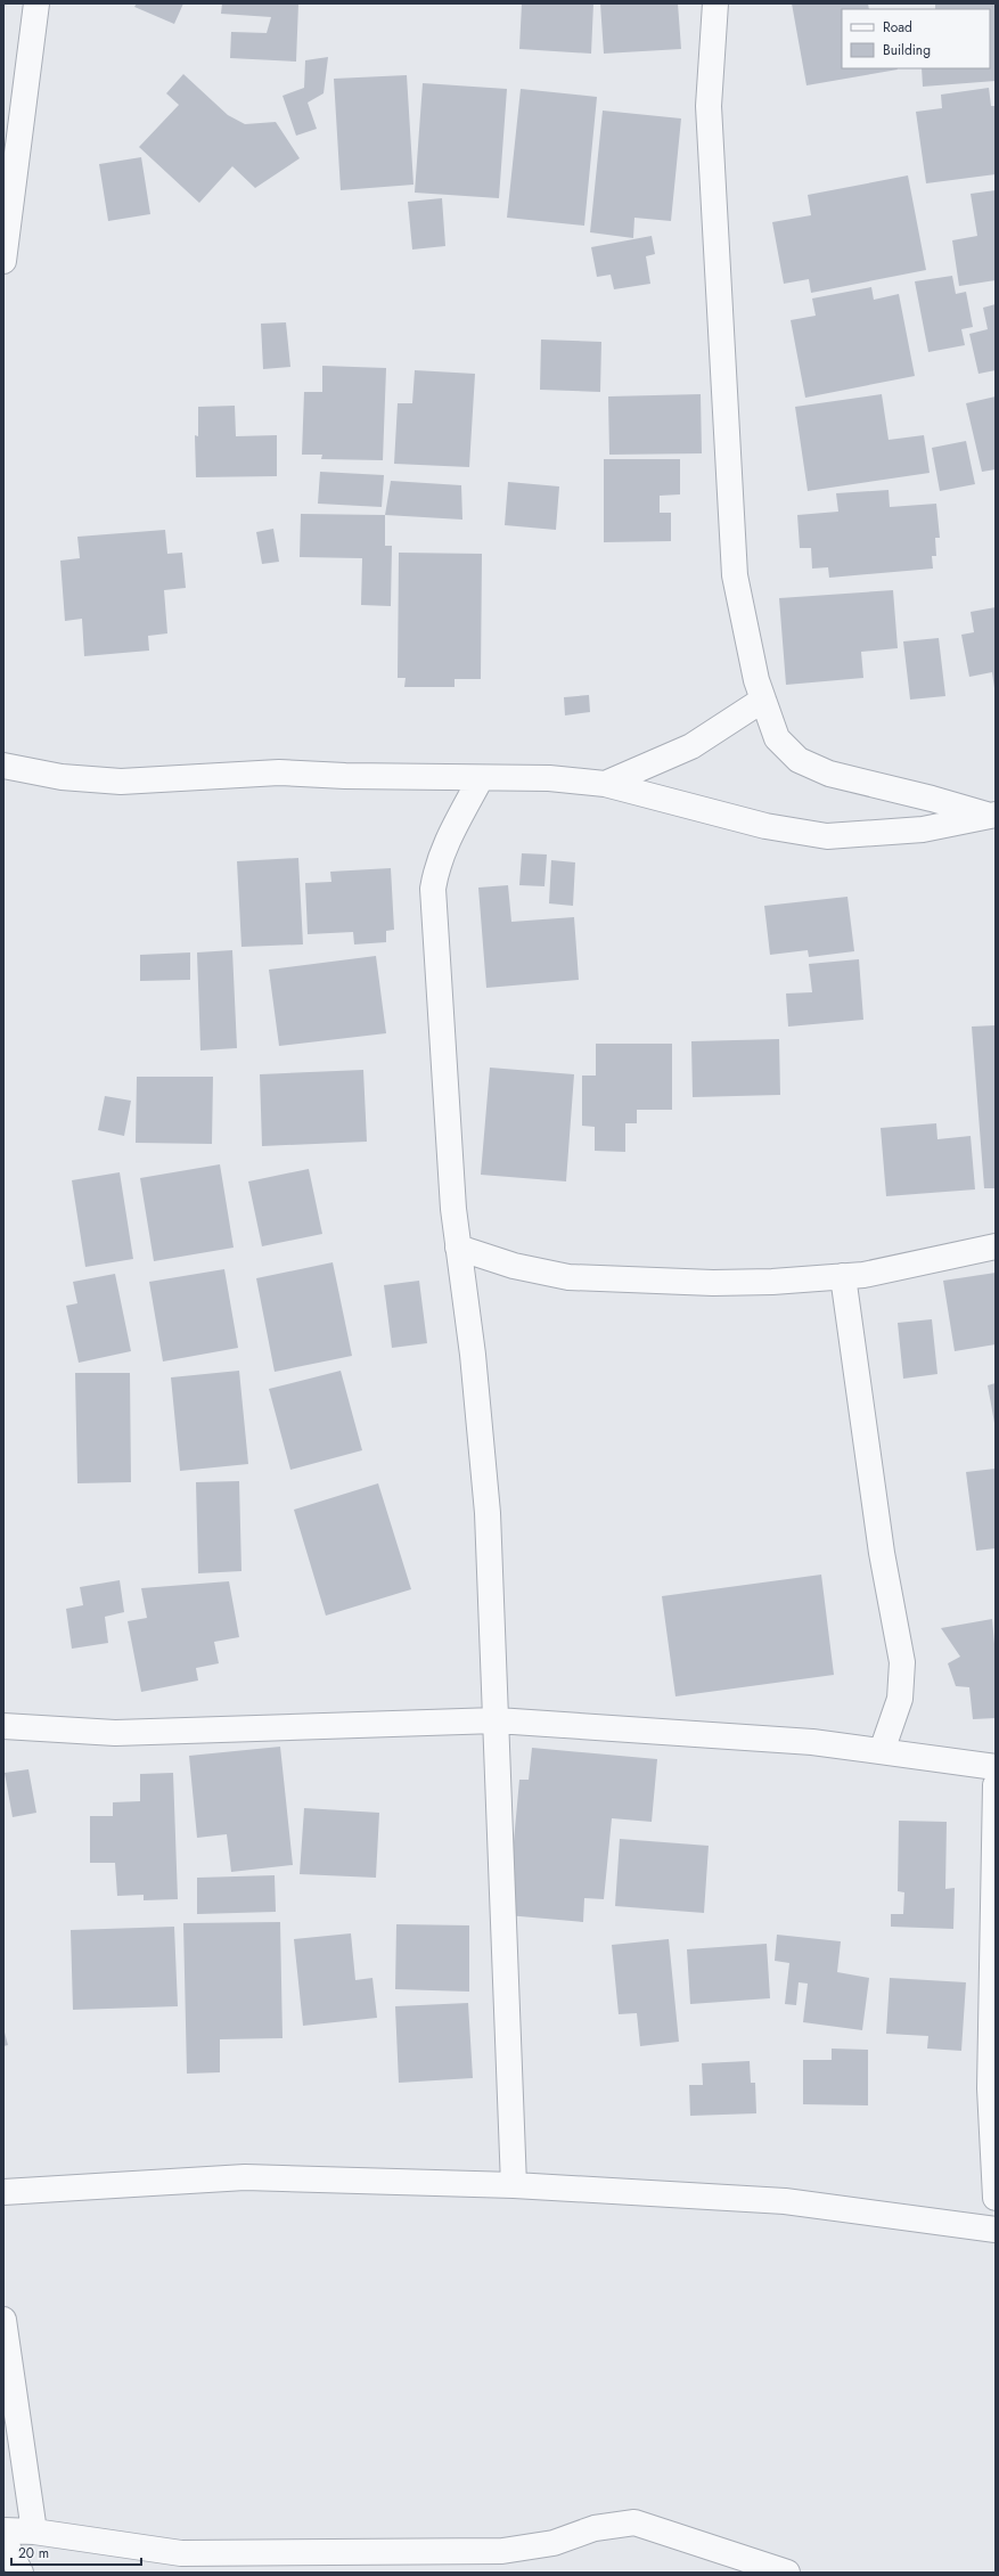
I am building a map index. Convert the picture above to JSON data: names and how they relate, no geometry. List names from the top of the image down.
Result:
{
  "legend": ["Road", "Building"],
  "scale_bar": "20 m"
}
